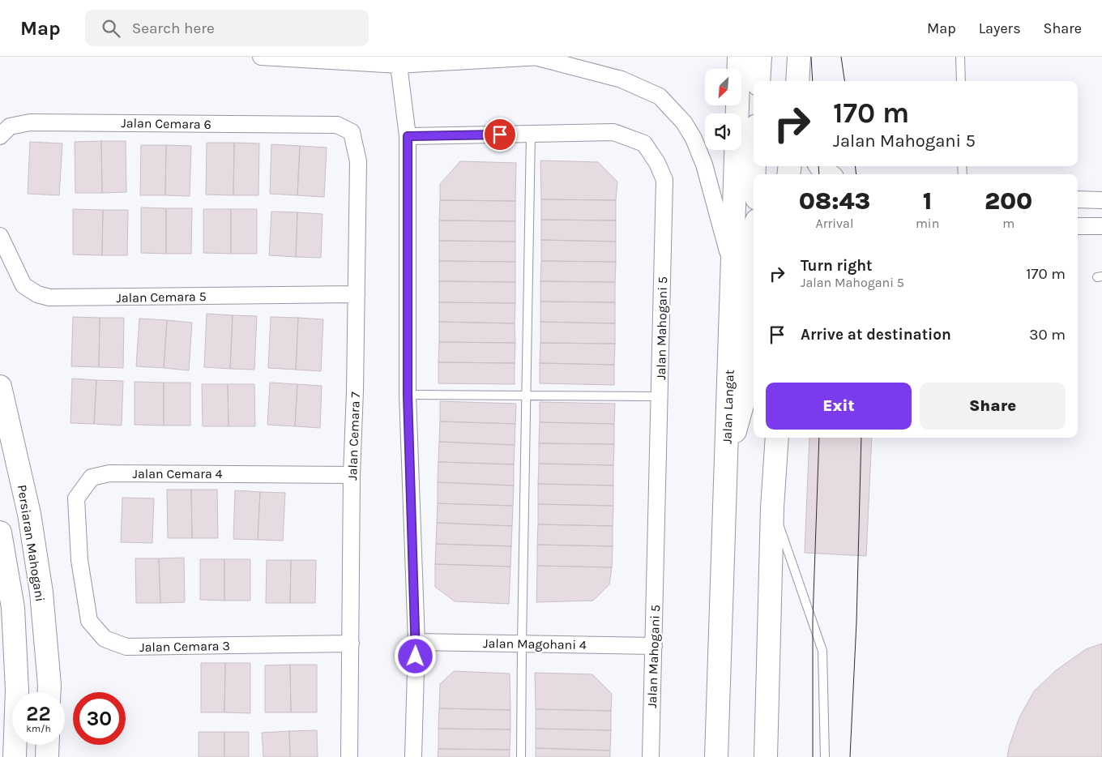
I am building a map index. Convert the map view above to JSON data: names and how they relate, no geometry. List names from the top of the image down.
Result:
{
  "streets": {
    "main road": ["Jalan Langat", "Persiaran Mahogani"],
    "street": [
      "Jalan Cemara 6",
      "Jalan Cemara 5",
      "Jalan Mahogani 5",
      "Jalan Cemara 7",
      "Jalan Cemara 4",
      "Jalan Magohani 4",
      "Jalan Cemara 3"
    ]
  },
  "crossings": [
    ["Jalan Cemara 6", "Jalan Cemara 7"],
    ["Jalan Cemara 5", "Jalan Cemara 7"],
    ["Jalan Mahogani 5", "Jalan Magohani 4"],
    ["Jalan Cemara 7", "Jalan Cemara 4"],
    ["Jalan Cemara 7", "Jalan Cemara 3"],
    ["Jalan Cemara 4", "Jalan Cemara 3"]
  ],
  "north": "bottom left",
  "page": {
    "header": "Map",
    "search": "Search here",
    "nav": ["Map", "Layers", "Share"],
    "turn": ["170 m", "Jalan Mahogani 5"],
    "eta": [
      "08:43",
      "Arrival",
      "1",
      "min",
      "200",
      "m"
    ],
    "list": [
      {
        "name": "Turn right",
        "note": "Jalan Mahogani 5",
        "value": "170 m"
      },
      {
        "name": "Arrive at destination",
        "value": "30 m"
      }
    ],
    "buttons": ["Exit", "Share"],
    "speed": "22 km/h",
    "limit": "30"
  }
}
